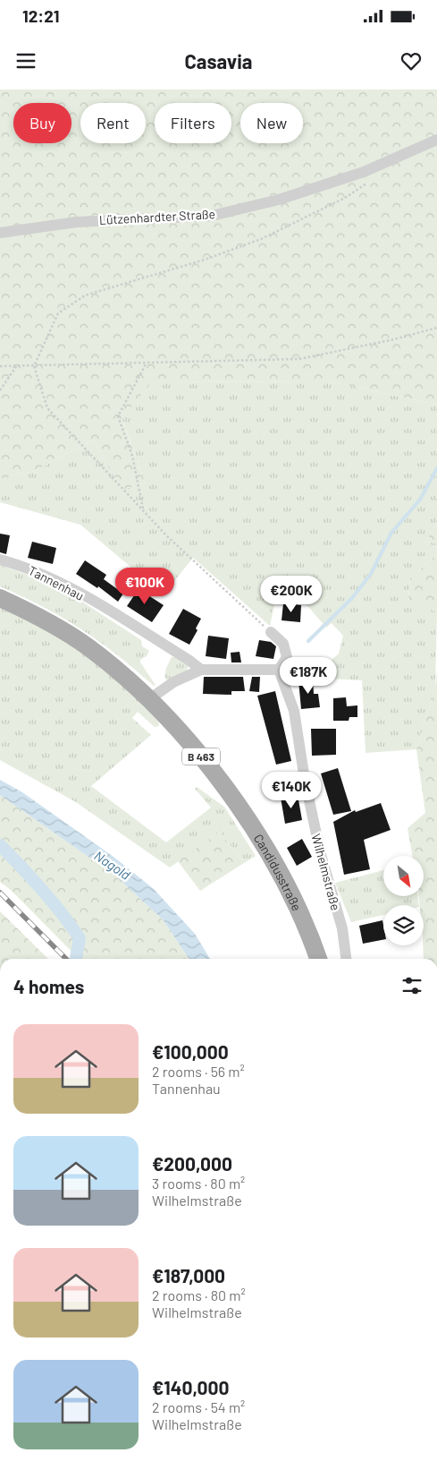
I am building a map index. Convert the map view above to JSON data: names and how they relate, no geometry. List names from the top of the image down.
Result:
{
  "streets": {
    "main road": ["B 463", "Candidusstraße"],
    "street": ["Lützenhardter Straße", "Tannenhau", "Wilhelmstraße"]
  },
  "water": ["Nagold"],
  "north": "bottom right",
  "page": {
    "status": "12:21",
    "header": "Casavia",
    "chip": [
      "Buy",
      "Rent",
      "Filters",
      "New"
    ],
    "price": [
      "€100K",
      "€200K",
      "€187K",
      "€140K"
    ],
    "heading": "4 homes",
    "list": [
      {
        "name": "€100,000",
        "note": "2 rooms · 56 m² · Tannenhau"
      },
      {
        "name": "€200,000",
        "note": "3 rooms · 80 m² · Wilhelmstraße"
      },
      {
        "name": "€187,000",
        "note": "2 rooms · 80 m² · Wilhelmstraße"
      },
      {
        "name": "€140,000",
        "note": "2 rooms · 54 m² · Wilhelmstraße"
      }
    ]
  }
}
